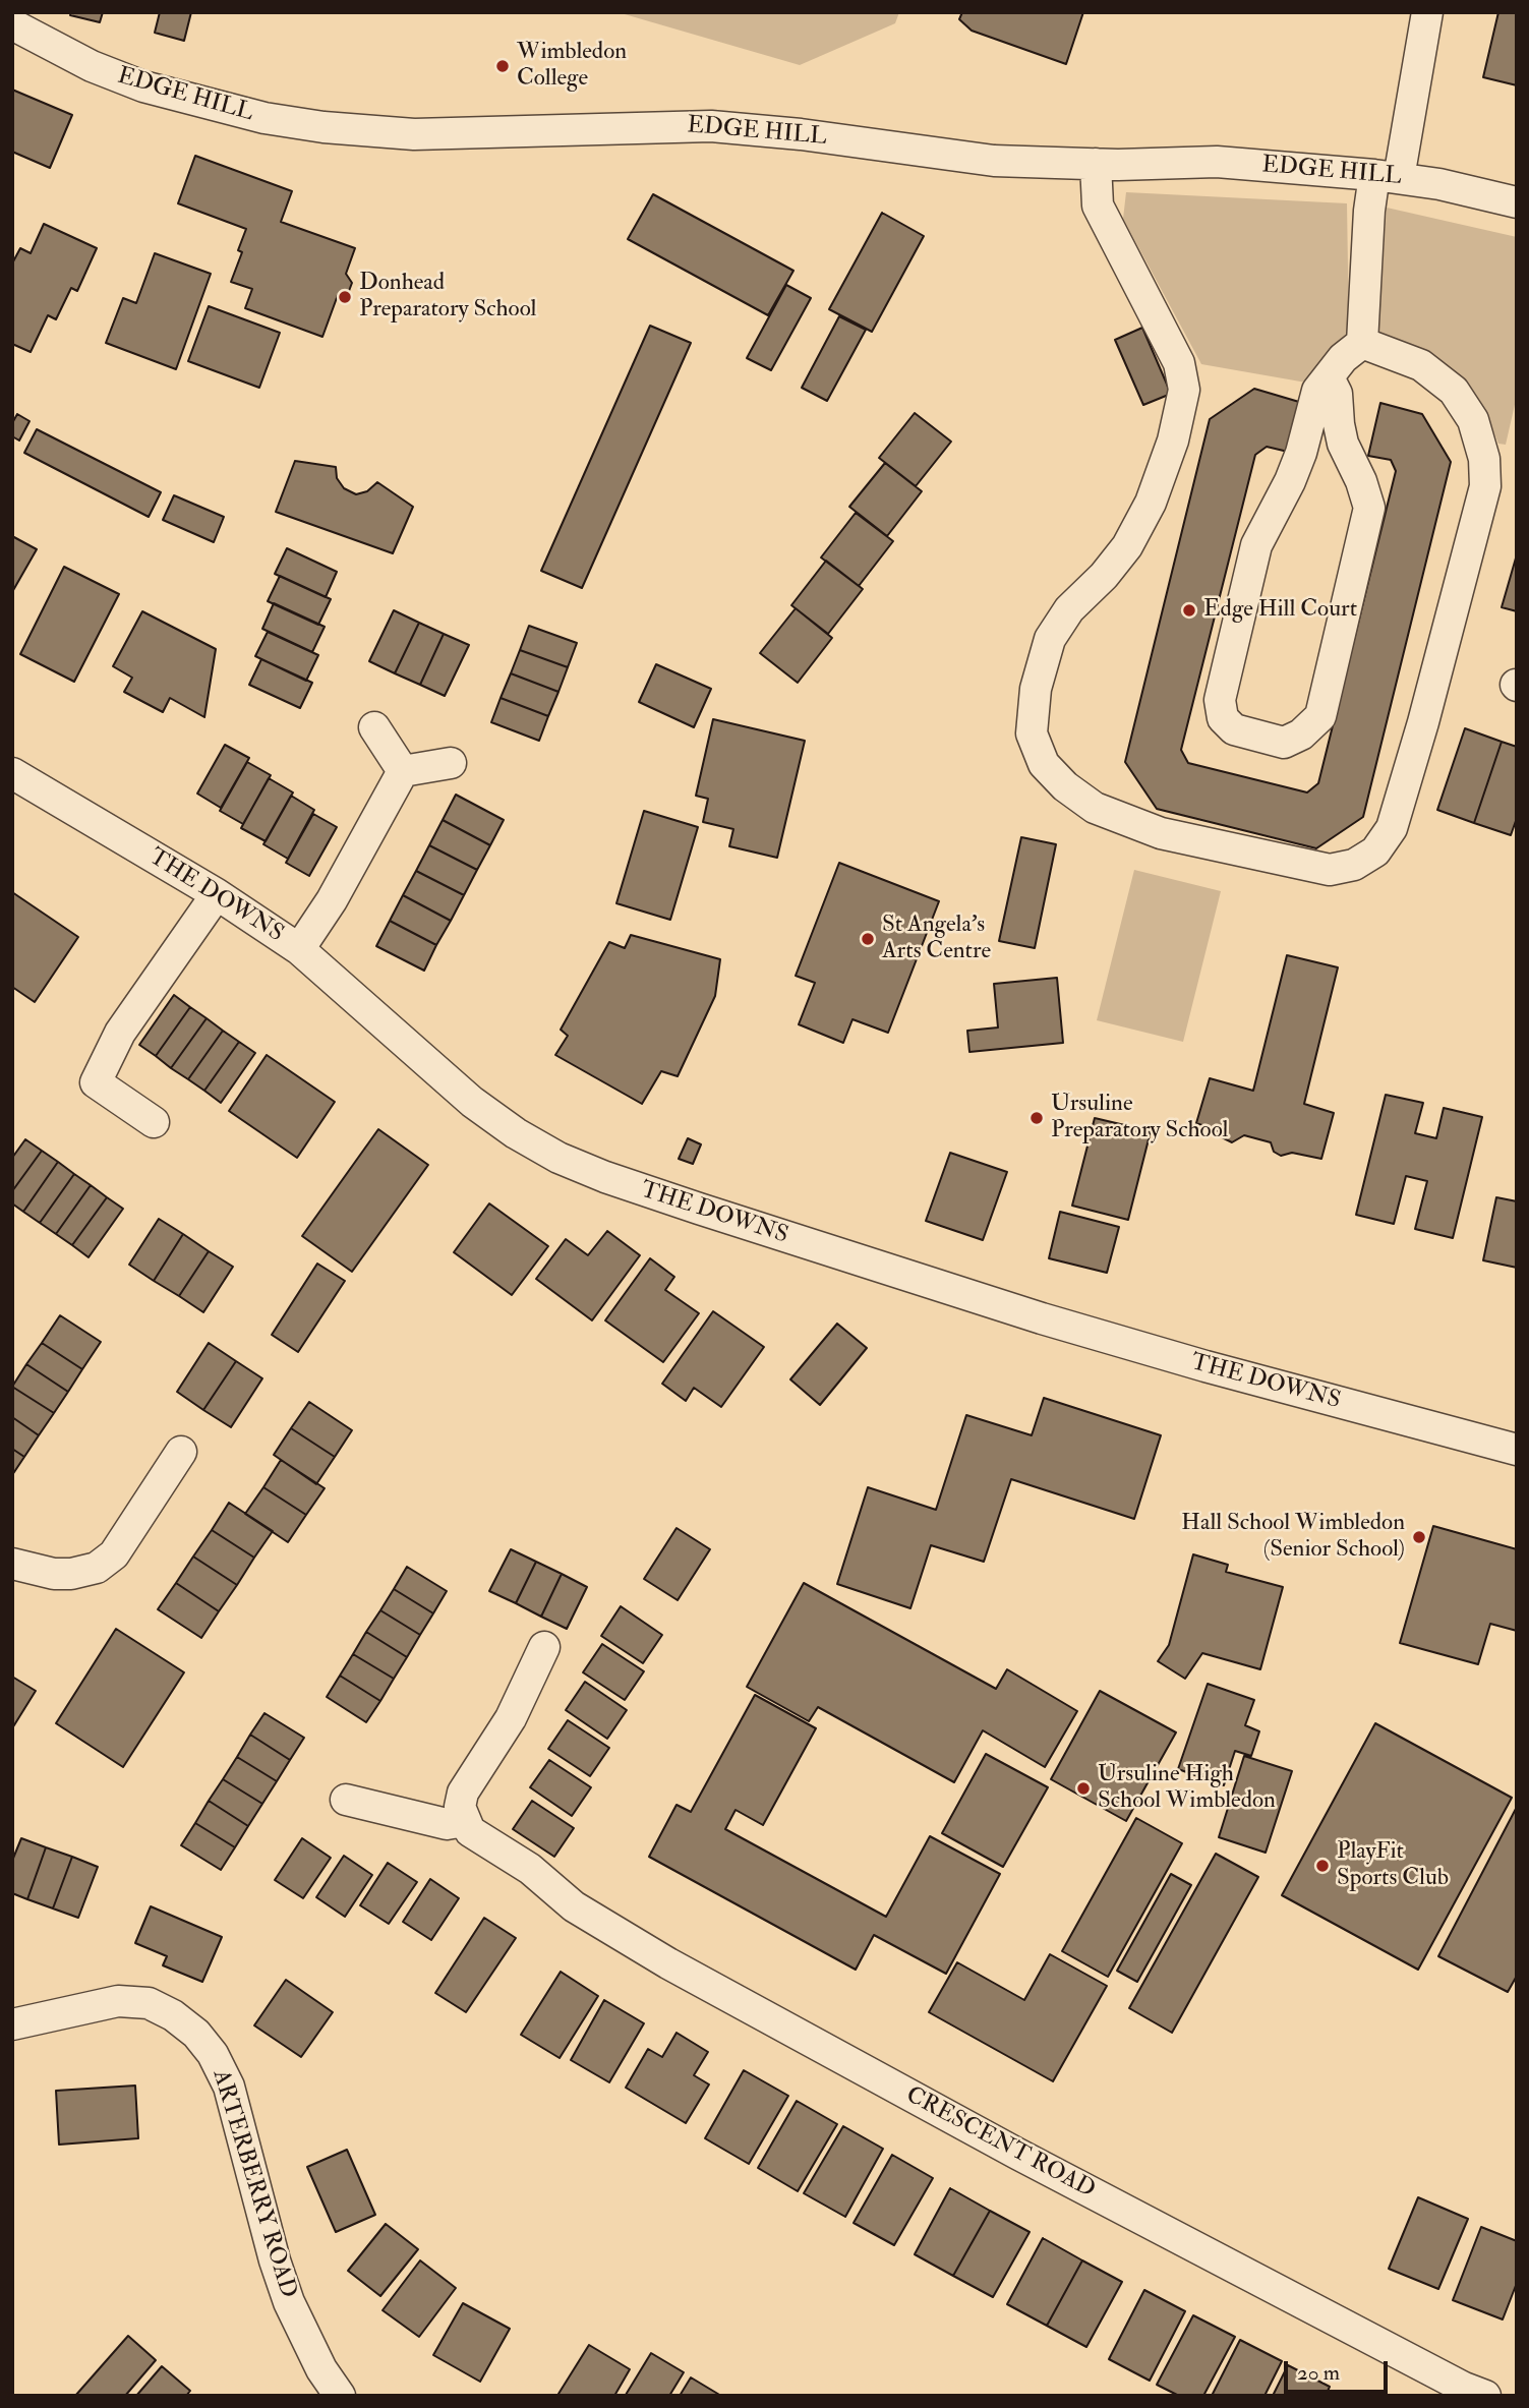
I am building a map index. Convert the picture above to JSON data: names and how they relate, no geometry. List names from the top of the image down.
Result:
{
  "streets": {
    "street": [
      "EDGE HILL",
      "THE DOWNS",
      "CRESCENT ROAD",
      "ARTERBERRY ROAD"
    ]
  },
  "places": [
    "Wimbledon College",
    "Donhead Preparatory School",
    "Edge Hill Court",
    "St Angela's Arts Centre",
    "Ursuline Preparatory School",
    "Hall School Wimbledon (Senior School)",
    "Ursuline High School Wimbledon",
    "PlayFit Sports Club"
  ],
  "scale_bar": "20 m"
}
